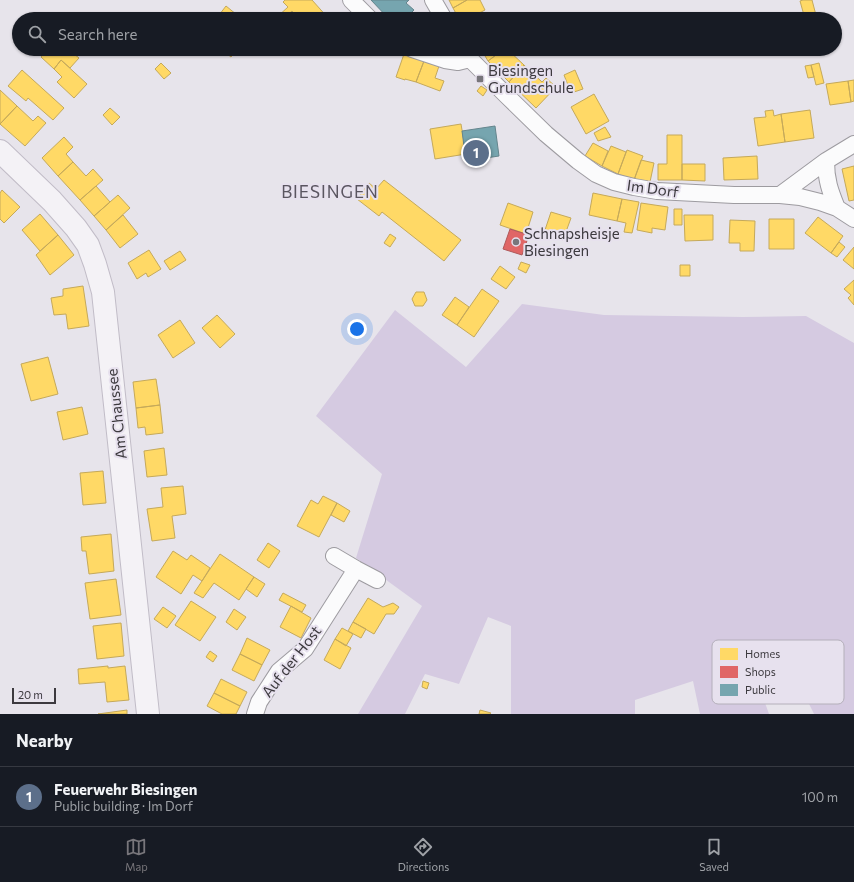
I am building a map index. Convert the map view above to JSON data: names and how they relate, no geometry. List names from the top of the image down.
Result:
{
  "streets": {
    "main road": ["Am Chaussee"],
    "street": ["Im Dorf", "Auf der Host"]
  },
  "districts": ["BIESINGEN"],
  "places": {
    "transit": ["Biesingen Grundschule"],
    "other": ["Schnapsheisje Biesingen"]
  },
  "legend": ["Homes", "Shops", "Public"],
  "scale_bar": "20 m",
  "page": {
    "search": "Search here",
    "pins": "1",
    "scale": "20 m",
    "heading": "Nearby",
    "list": [
      {
        "mark": "1",
        "name": "Feuerwehr Biesingen",
        "note": "Public building · Im Dorf",
        "value": "100 m"
      }
    ],
    "nav": ["Map", "Directions", "Saved"]
  }
}
